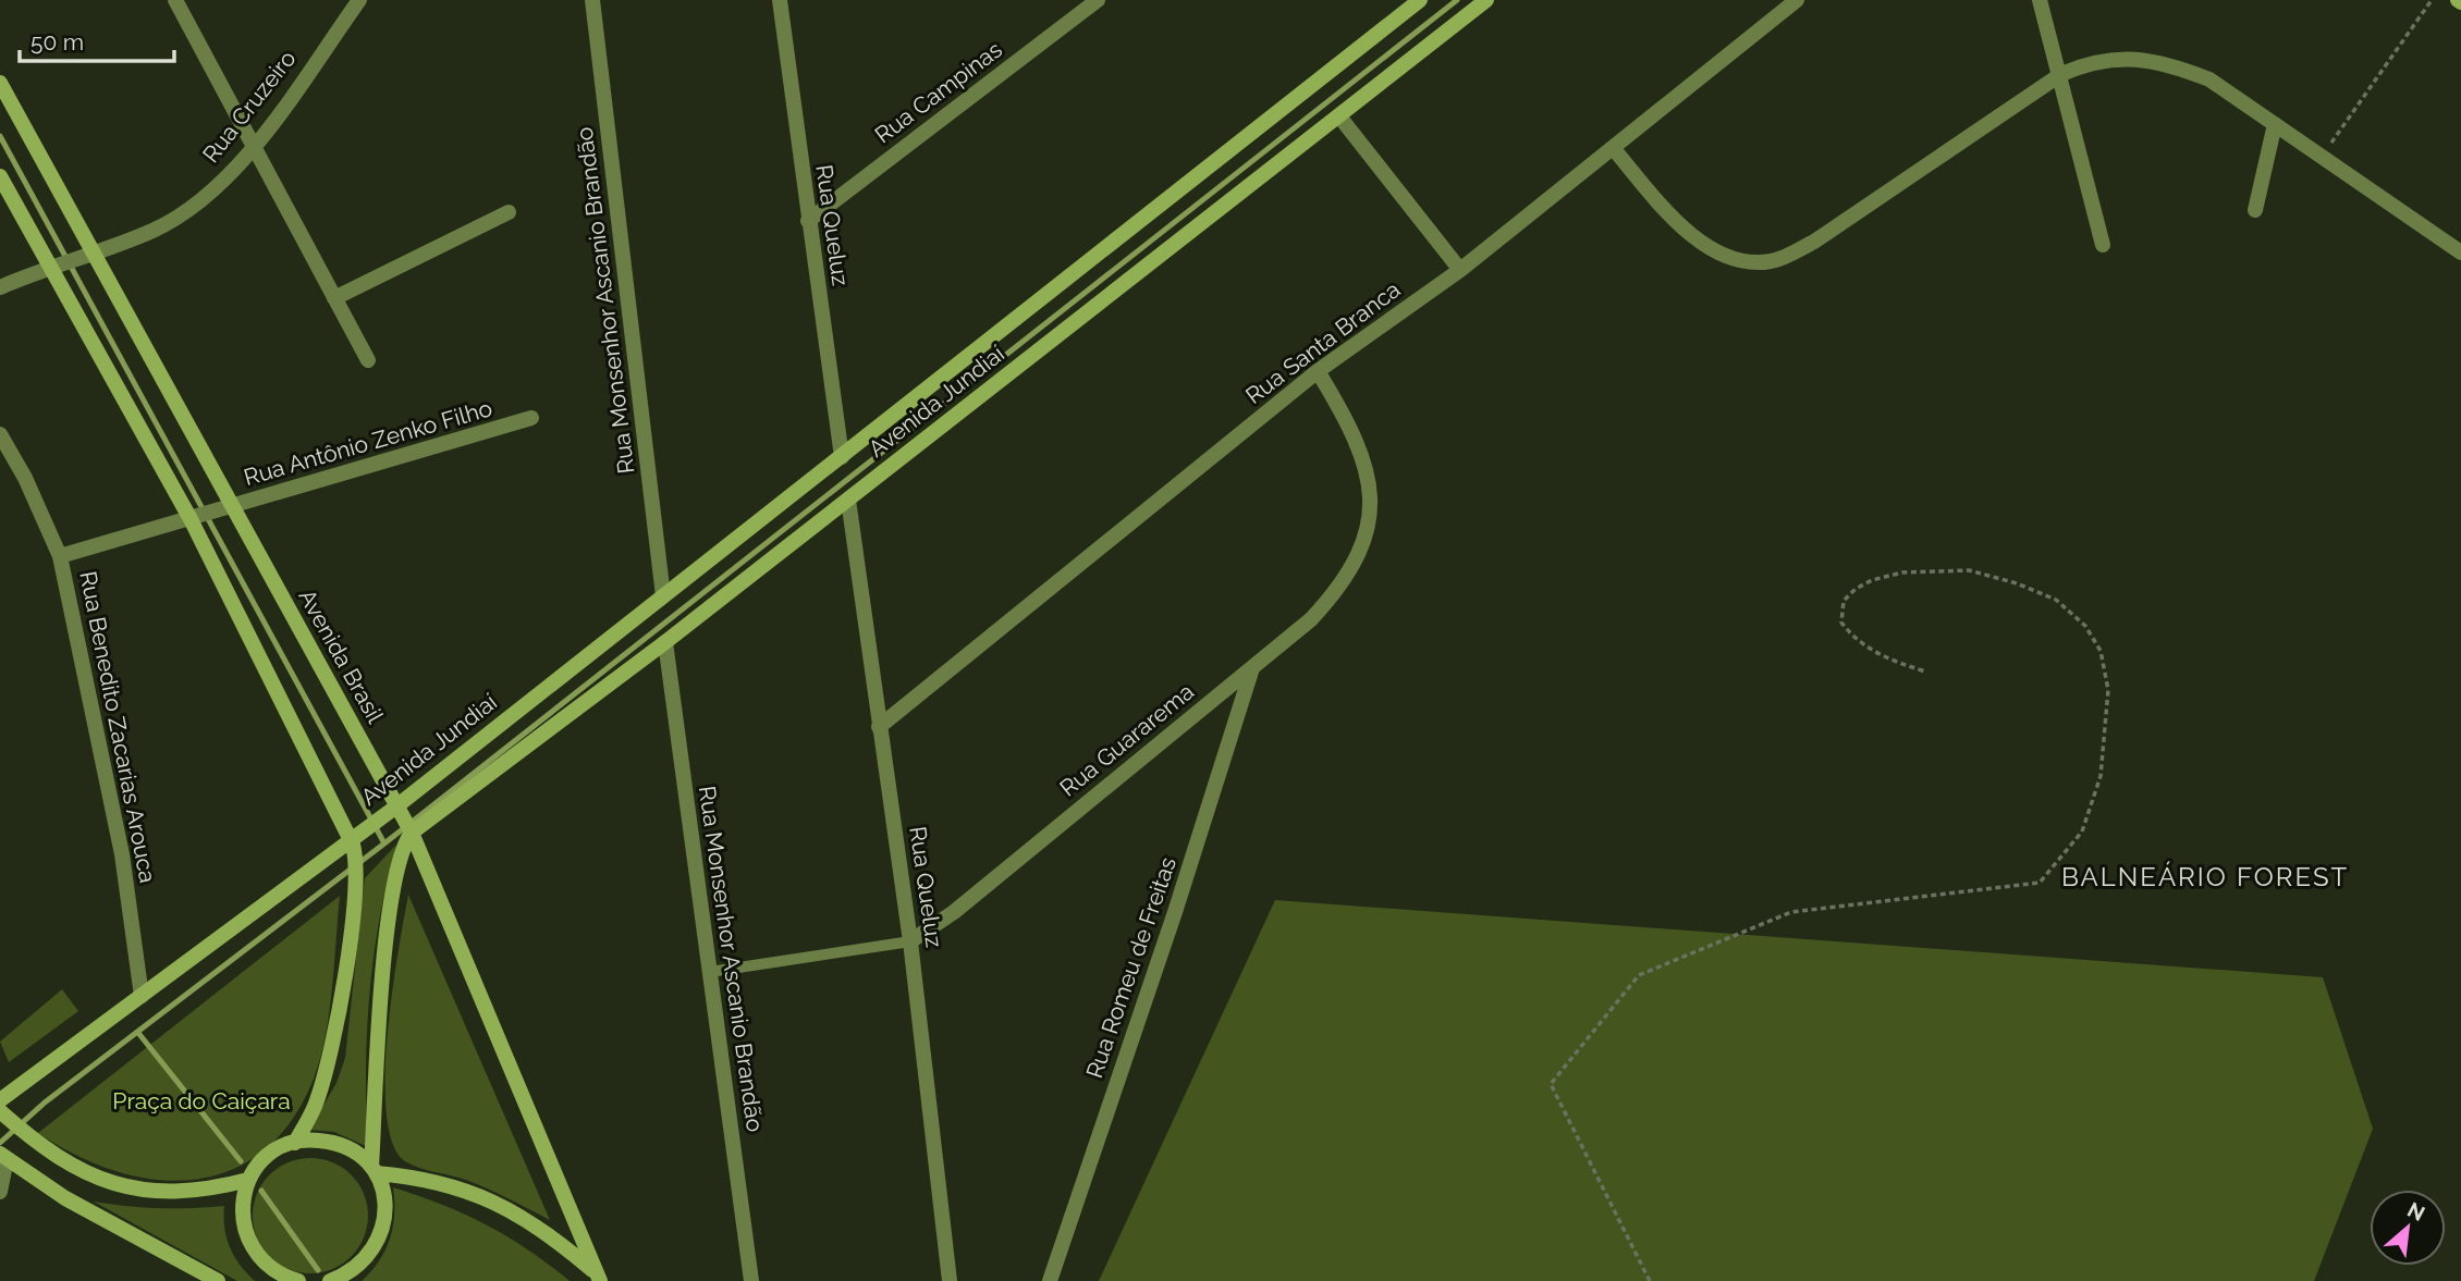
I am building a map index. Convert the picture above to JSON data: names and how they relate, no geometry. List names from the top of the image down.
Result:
{
  "streets": {
    "main road": ["Avenida Jundiaí", "Avenida Brasil"],
    "street": [
      "Rua Campinas",
      "Rua Cruzeiro",
      "Rua Queluz",
      "Rua Monsenhor Ascanio Brandão",
      "Rua Santa Branca",
      "Rua Antônio Zenko Filho",
      "Rua Benedito Zacarias Arouca",
      "Rua Guararema",
      "Rua Romeu de Freitas"
    ]
  },
  "crossings": [
    ["Rua Campinas", "Rua Queluz"],
    ["Rua Cruzeiro", "Avenida Brasil"],
    ["Rua Queluz", "Rua Santa Branca"],
    ["Rua Queluz", "Avenida Jundiaí"],
    ["Rua Queluz", "Rua Guararema"],
    ["Rua Monsenhor Ascanio Brandão", "Avenida Jundiaí"],
    ["Rua Monsenhor Ascanio Brandão", "Rua Guararema"],
    ["Rua Santa Branca", "Rua Guararema"],
    ["Avenida Jundiaí", "Avenida Brasil"],
    ["Avenida Jundiaí", "Rua Benedito Zacarias Arouca"],
    ["Rua Antônio Zenko Filho", "Avenida Brasil"],
    ["Rua Guararema", "Rua Romeu de Freitas"]
  ],
  "districts": ["BALNEÁRIO FOREST"],
  "parks": ["Praça do Caiçara"],
  "scale_bar": "50 m",
  "north": "top right"
}
